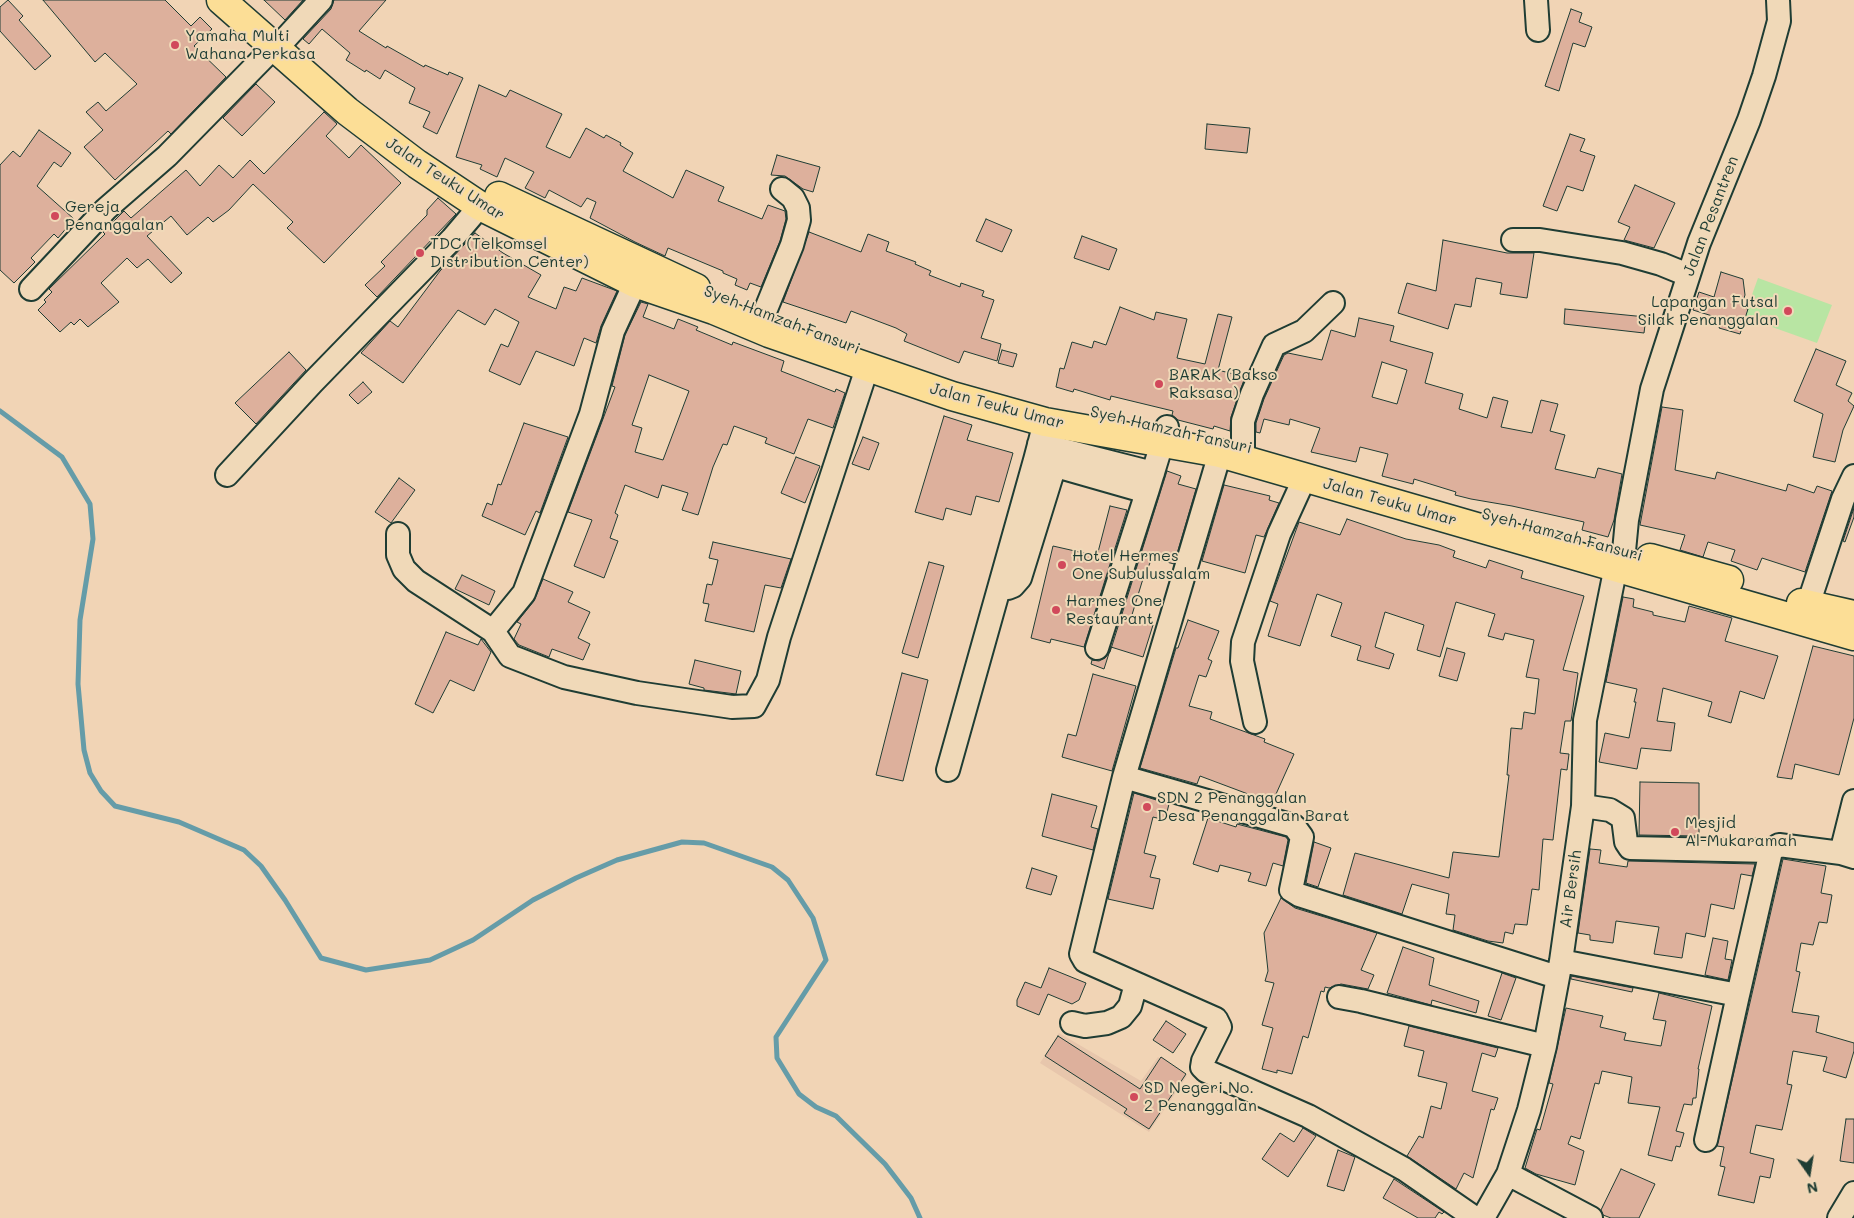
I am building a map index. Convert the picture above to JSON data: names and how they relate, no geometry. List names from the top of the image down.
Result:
{
  "streets": {
    "highway": ["Jalan Teuku Umar", "Syeh Hamzah Fansuri"],
    "street": ["Jalan Pesantren", "Air Bersih"]
  },
  "crossings": [
    ["Jalan Teuku Umar", "Jalan Pesantren"],
    ["Jalan Teuku Umar", "Syeh Hamzah Fansuri"],
    ["Jalan Teuku Umar", "Air Bersih"],
    ["Jalan Pesantren", "Syeh Hamzah Fansuri"],
    ["Jalan Pesantren", "Air Bersih"],
    ["Syeh Hamzah Fansuri", "Air Bersih"]
  ],
  "places": [
    "Yamaha Multi Wahana Perkasa",
    "Gereja Penanggalan",
    "TDC (Telkomsel Distribution Center)",
    "Lapangan Futsal Silak Penanggalan",
    "BARAK (Bakso Raksasa)",
    "Hotel Hermes One Subulussalam",
    "Harmes One Restaurant",
    "SDN 2 Penanggalan Desa Penanggalan Barat",
    "Mesjid Al-Mukaramah",
    "SD Negeri No. 2 Penanggalan"
  ],
  "north": "bottom"
}
